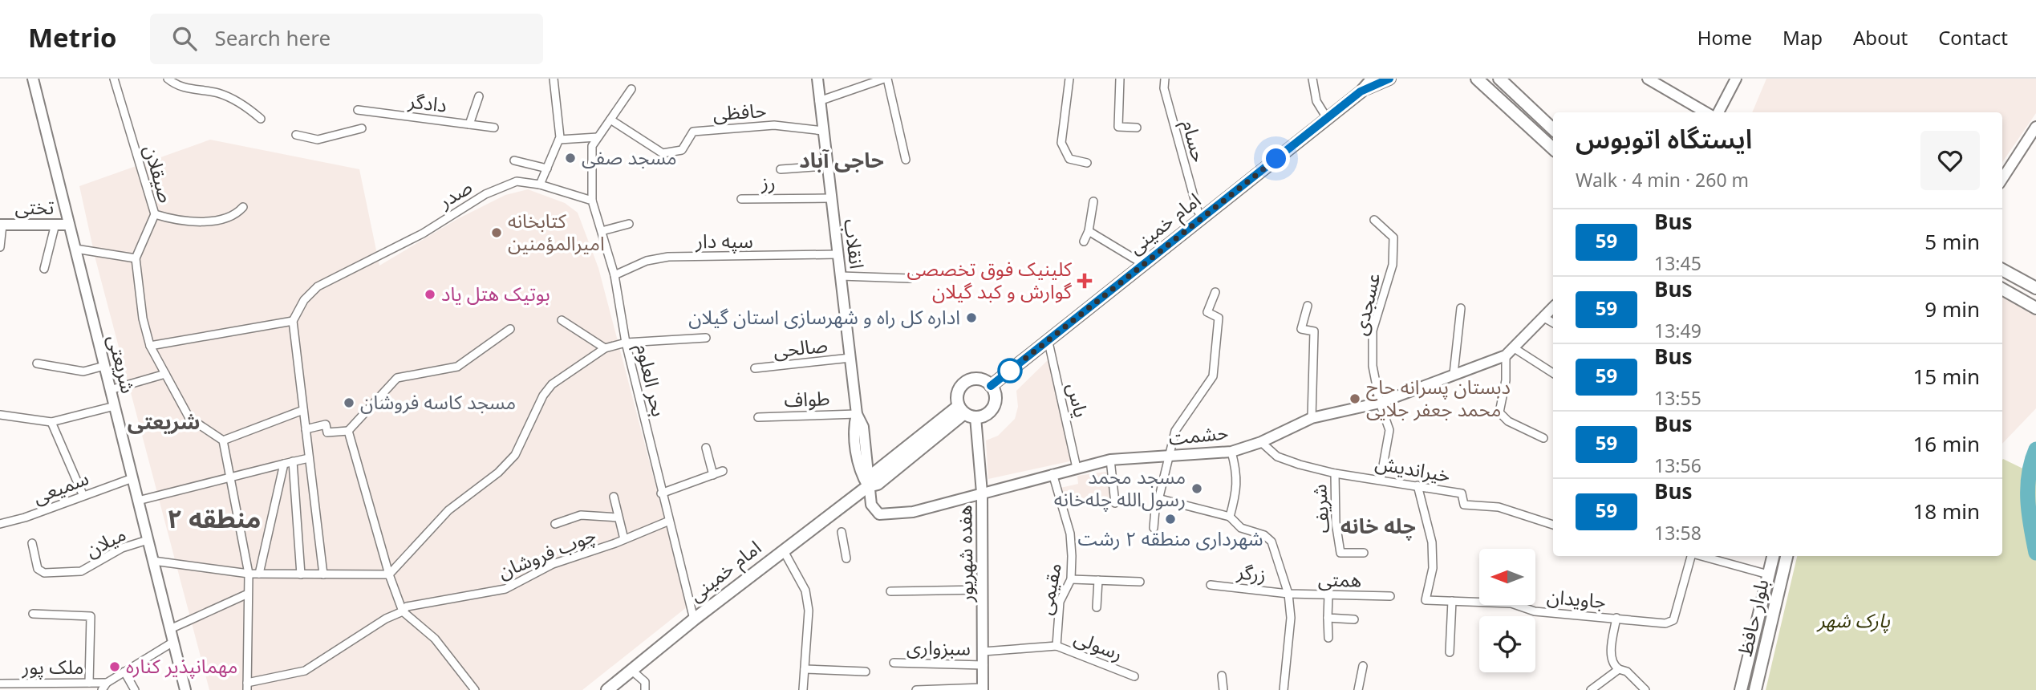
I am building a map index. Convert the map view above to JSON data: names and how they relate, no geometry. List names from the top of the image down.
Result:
{
  "streets": {
    "main road": [
      "تختی",
      "امام خمینی",
      "انقلاب",
      "شریعتی",
      "حشمت",
      "هفده شهریور",
      "بلوار حافظ"
    ],
    "street": [
      "دادگر",
      "حافظی",
      "حسام",
      "صیقلان",
      "رز",
      "صدر",
      "سپه دار",
      "عسجدی",
      "صالحی",
      "بحر العلوم",
      "طواف",
      "یاس",
      "خیراندیش",
      "سمیعی",
      "شریف",
      "میلان",
      "چوب فروشان",
      "زرگر",
      "همتی",
      "مقیمی",
      "جاویدان",
      "رسولی",
      "سبزواری",
      "ملک پور"
    ]
  },
  "crossings": [
    ["حافظی", "انقلاب"],
    ["حسام", "امام خمینی"],
    ["رز", "انقلاب"],
    ["تختی", "شریعتی"],
    ["امام خمینی", "انقلاب"],
    ["امام خمینی", "بحر العلوم"],
    ["امام خمینی", "یاس"],
    ["امام خمینی", "حشمت"],
    ["امام خمینی", "هفده شهریور"],
    ["سپه دار", "انقلاب"],
    ["سپه دار", "بحر العلوم"],
    ["انقلاب", "صالحی"],
    ["انقلاب", "طواف"],
    ["انقلاب", "حشمت"],
    ["عسجدی", "حشمت"],
    ["عسجدی", "خیراندیش"],
    ["شریعتی", "سمیعی"],
    ["شریعتی", "میلان"],
    ["بحر العلوم", "چوب فروشان"],
    ["یاس", "حشمت"],
    ["حشمت", "خیراندیش"],
    ["حشمت", "هفده شهریور"],
    ["حشمت", "مقیمی"],
    ["خیراندیش", "شریف"],
    ["خیراندیش", "جاویدان"],
    ["هفده شهریور", "رسولی"],
    ["هفده شهریور", "سبزواری"],
    ["زرگر", "همتی"],
    ["مقیمی", "رسولی"],
    ["جاویدان", "بلوار حافظ"]
  ],
  "districts": [
    "حاجی آباد",
    "شریعتی",
    "منطقه ۲",
    "چله خانه"
  ],
  "parks": ["پارک شهر"],
  "places": {
    "other": [
      "مسجد صفی",
      "کتابخانه امیرالمؤمنین",
      "بوتیک هتل یاد",
      "اداره کل راه و شهرسازی استان گیلان",
      "دبستان پسرانه حاج محمد جعفر جلایی",
      "مسجد کاسه فروشان",
      "مسجد محمد رسول‌‌الله چله‌خانه",
      "شهرداری منطقه ۲ رشت",
      "مهمانپذیر کناره"
    ],
    "health": ["کلینیک فوق تخصصی گوارش و کبد گیلان"]
  },
  "lines": ["bus line 59"],
  "north": "left",
  "page": {
    "header": "Metrio",
    "search": "Search here",
    "nav": [
      "Home",
      "Map",
      "About",
      "Contact"
    ],
    "heading": ["ایستگاه اتوبوس", "Walk · 4 min · 260 m"],
    "list": [
      {
        "mark": "59",
        "name": "Bus",
        "note": "13:45",
        "value": "5 min"
      },
      {
        "mark": "59",
        "name": "Bus",
        "note": "13:49",
        "value": "9 min"
      },
      {
        "mark": "59",
        "name": "Bus",
        "note": "13:55",
        "value": "15 min"
      },
      {
        "mark": "59",
        "name": "Bus",
        "note": "13:56",
        "value": "16 min"
      },
      {
        "mark": "59",
        "name": "Bus",
        "note": "13:58",
        "value": "18 min"
      }
    ]
  }
}
